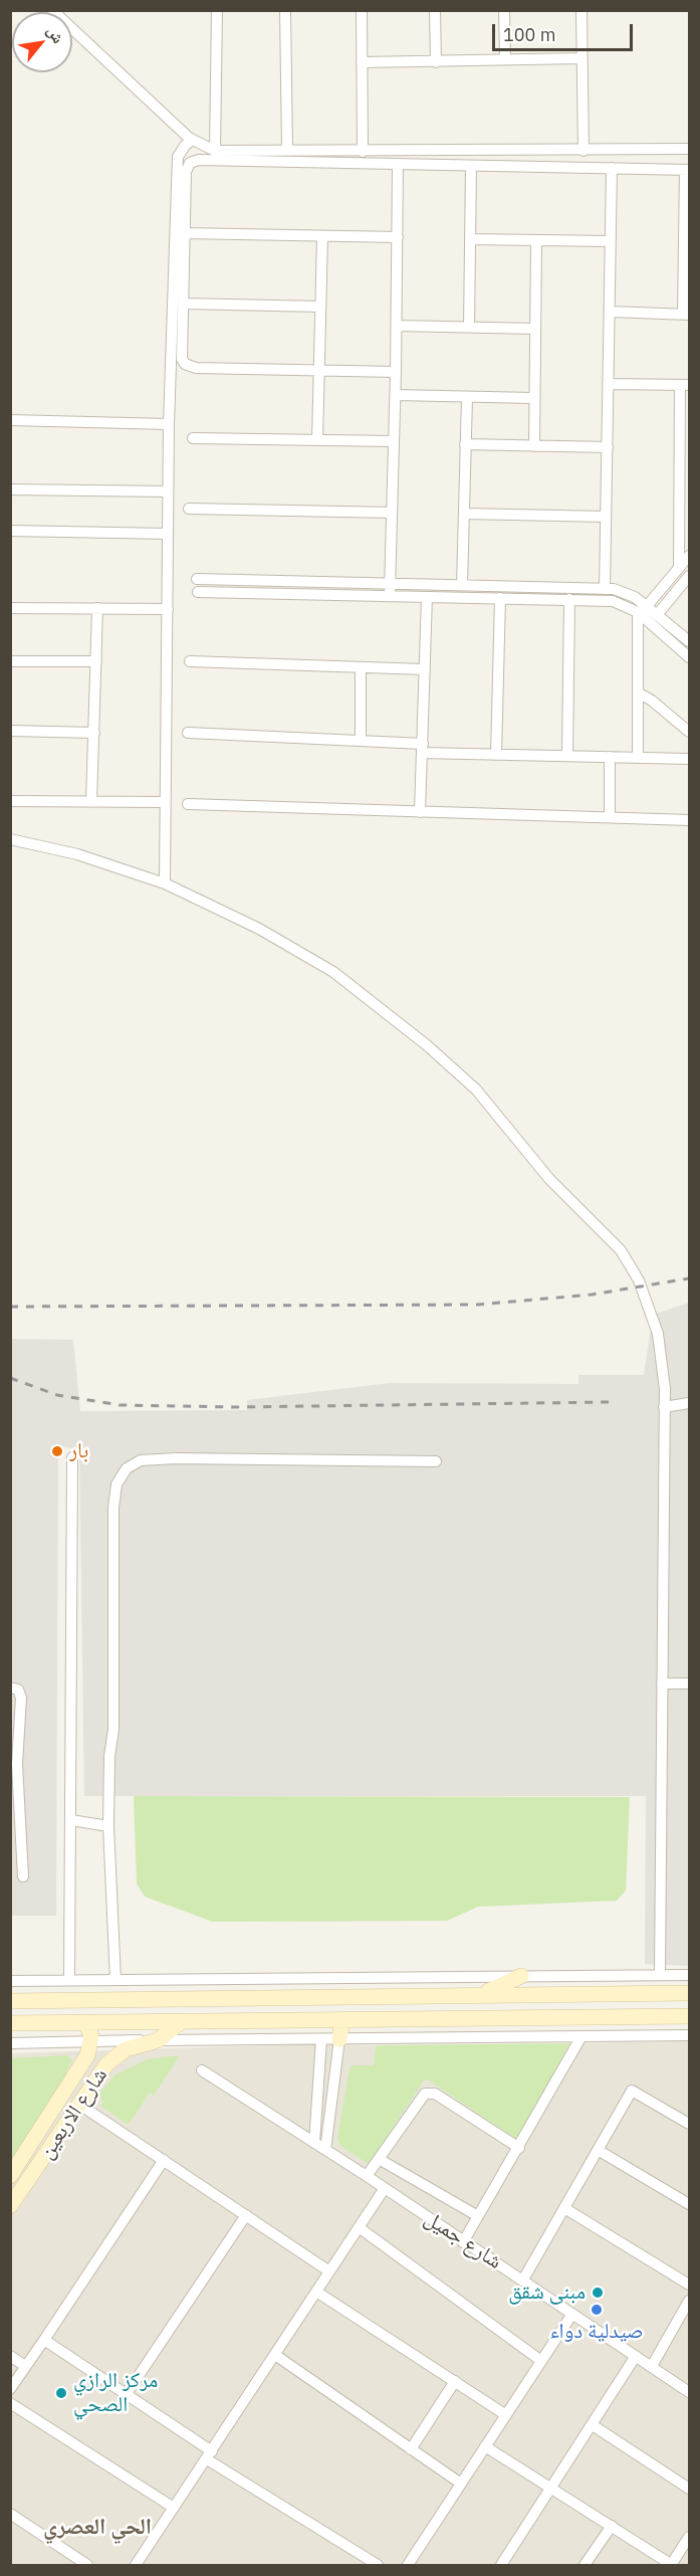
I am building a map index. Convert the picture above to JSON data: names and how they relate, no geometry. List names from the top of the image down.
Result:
{
  "streets": {
    "main road": ["شارع الاربعين"],
    "street": ["شارع جميل"]
  },
  "districts": ["الحي العصري"],
  "places": [
    "بار",
    "مبنى شقق",
    "صيدلية دواء",
    "مركز الرازي الصحي"
  ],
  "scale_bar": "100 m",
  "north": "top right"
}
